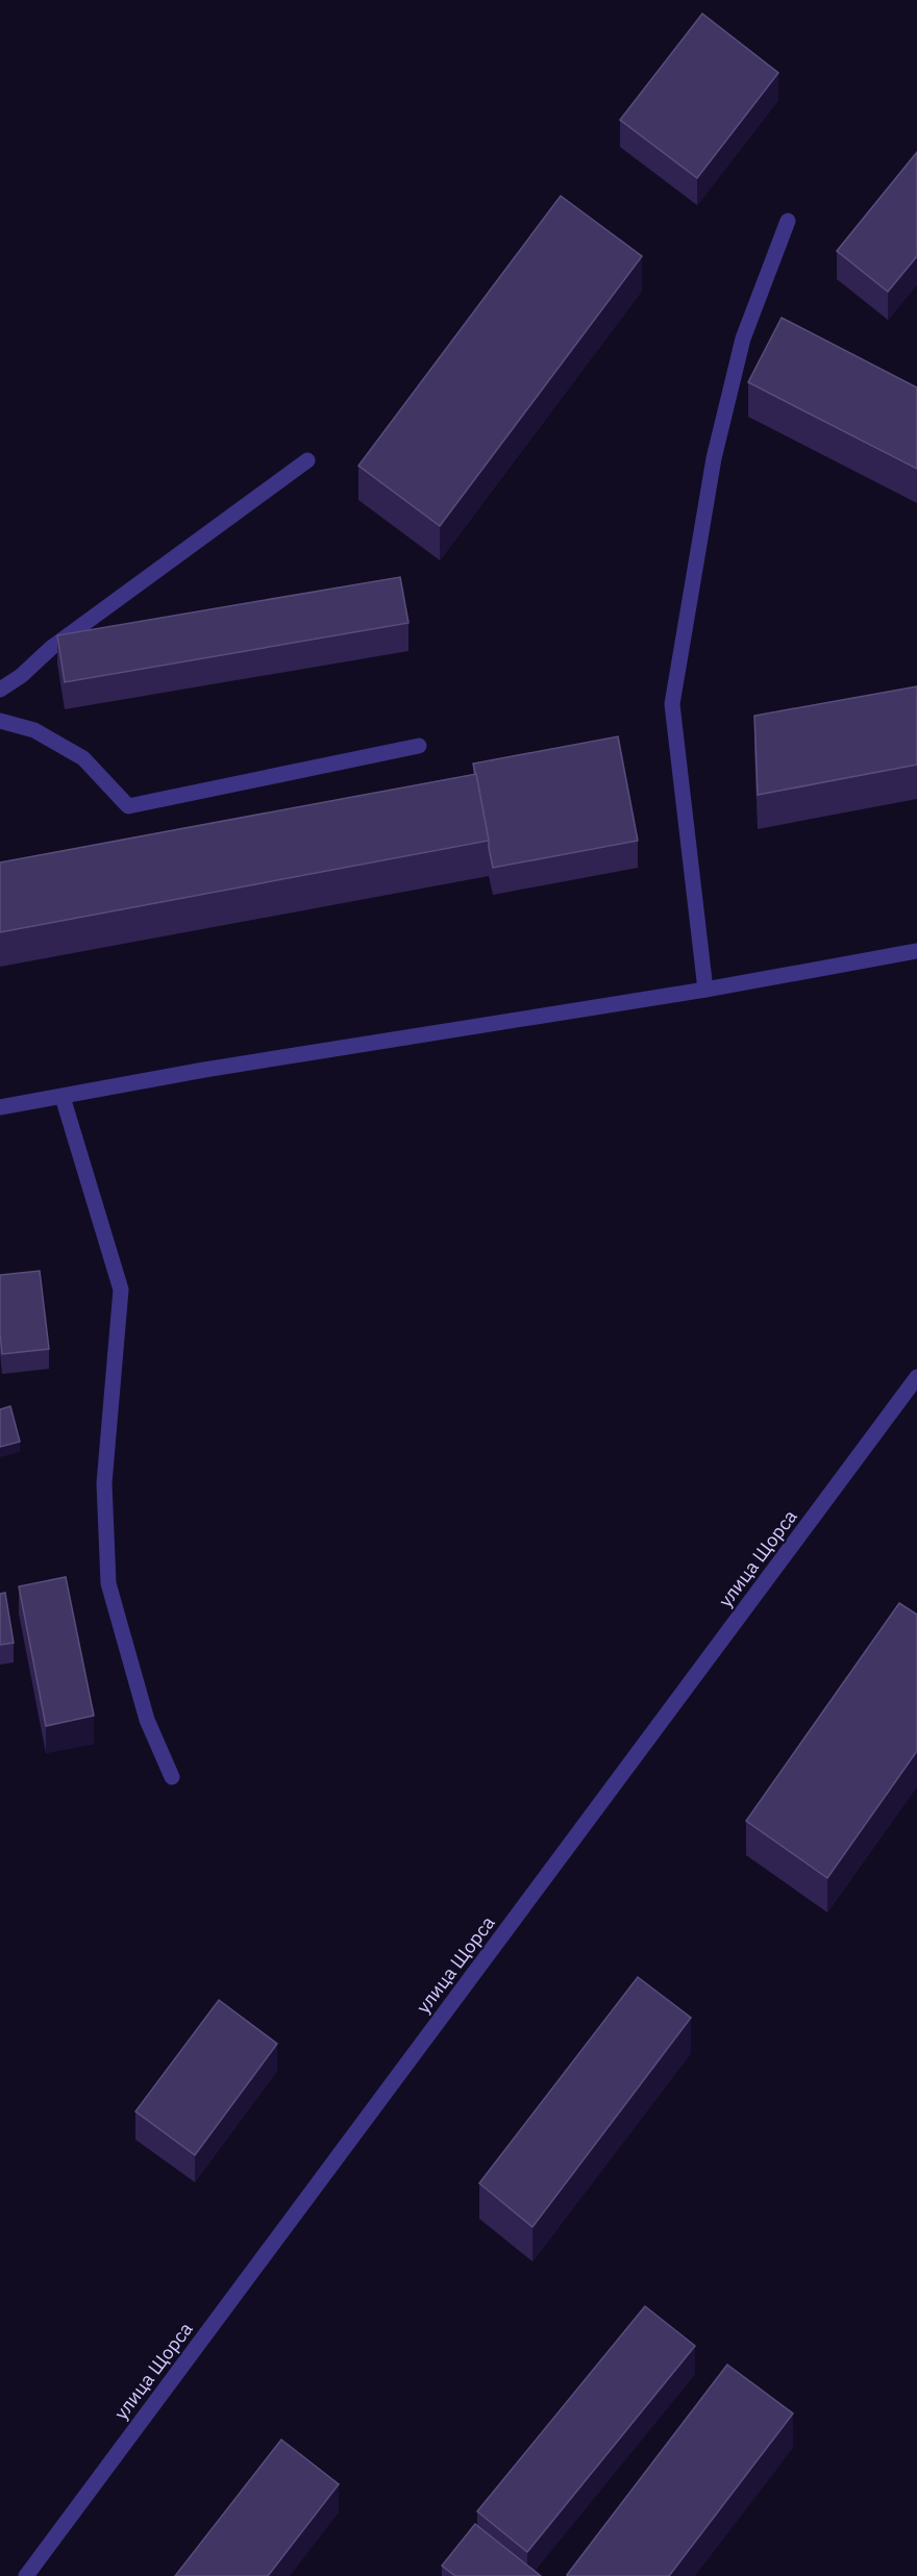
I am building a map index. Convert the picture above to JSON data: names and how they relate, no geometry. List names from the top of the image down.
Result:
{
  "streets": {
    "street": ["улица Щорса"]
  }
}
